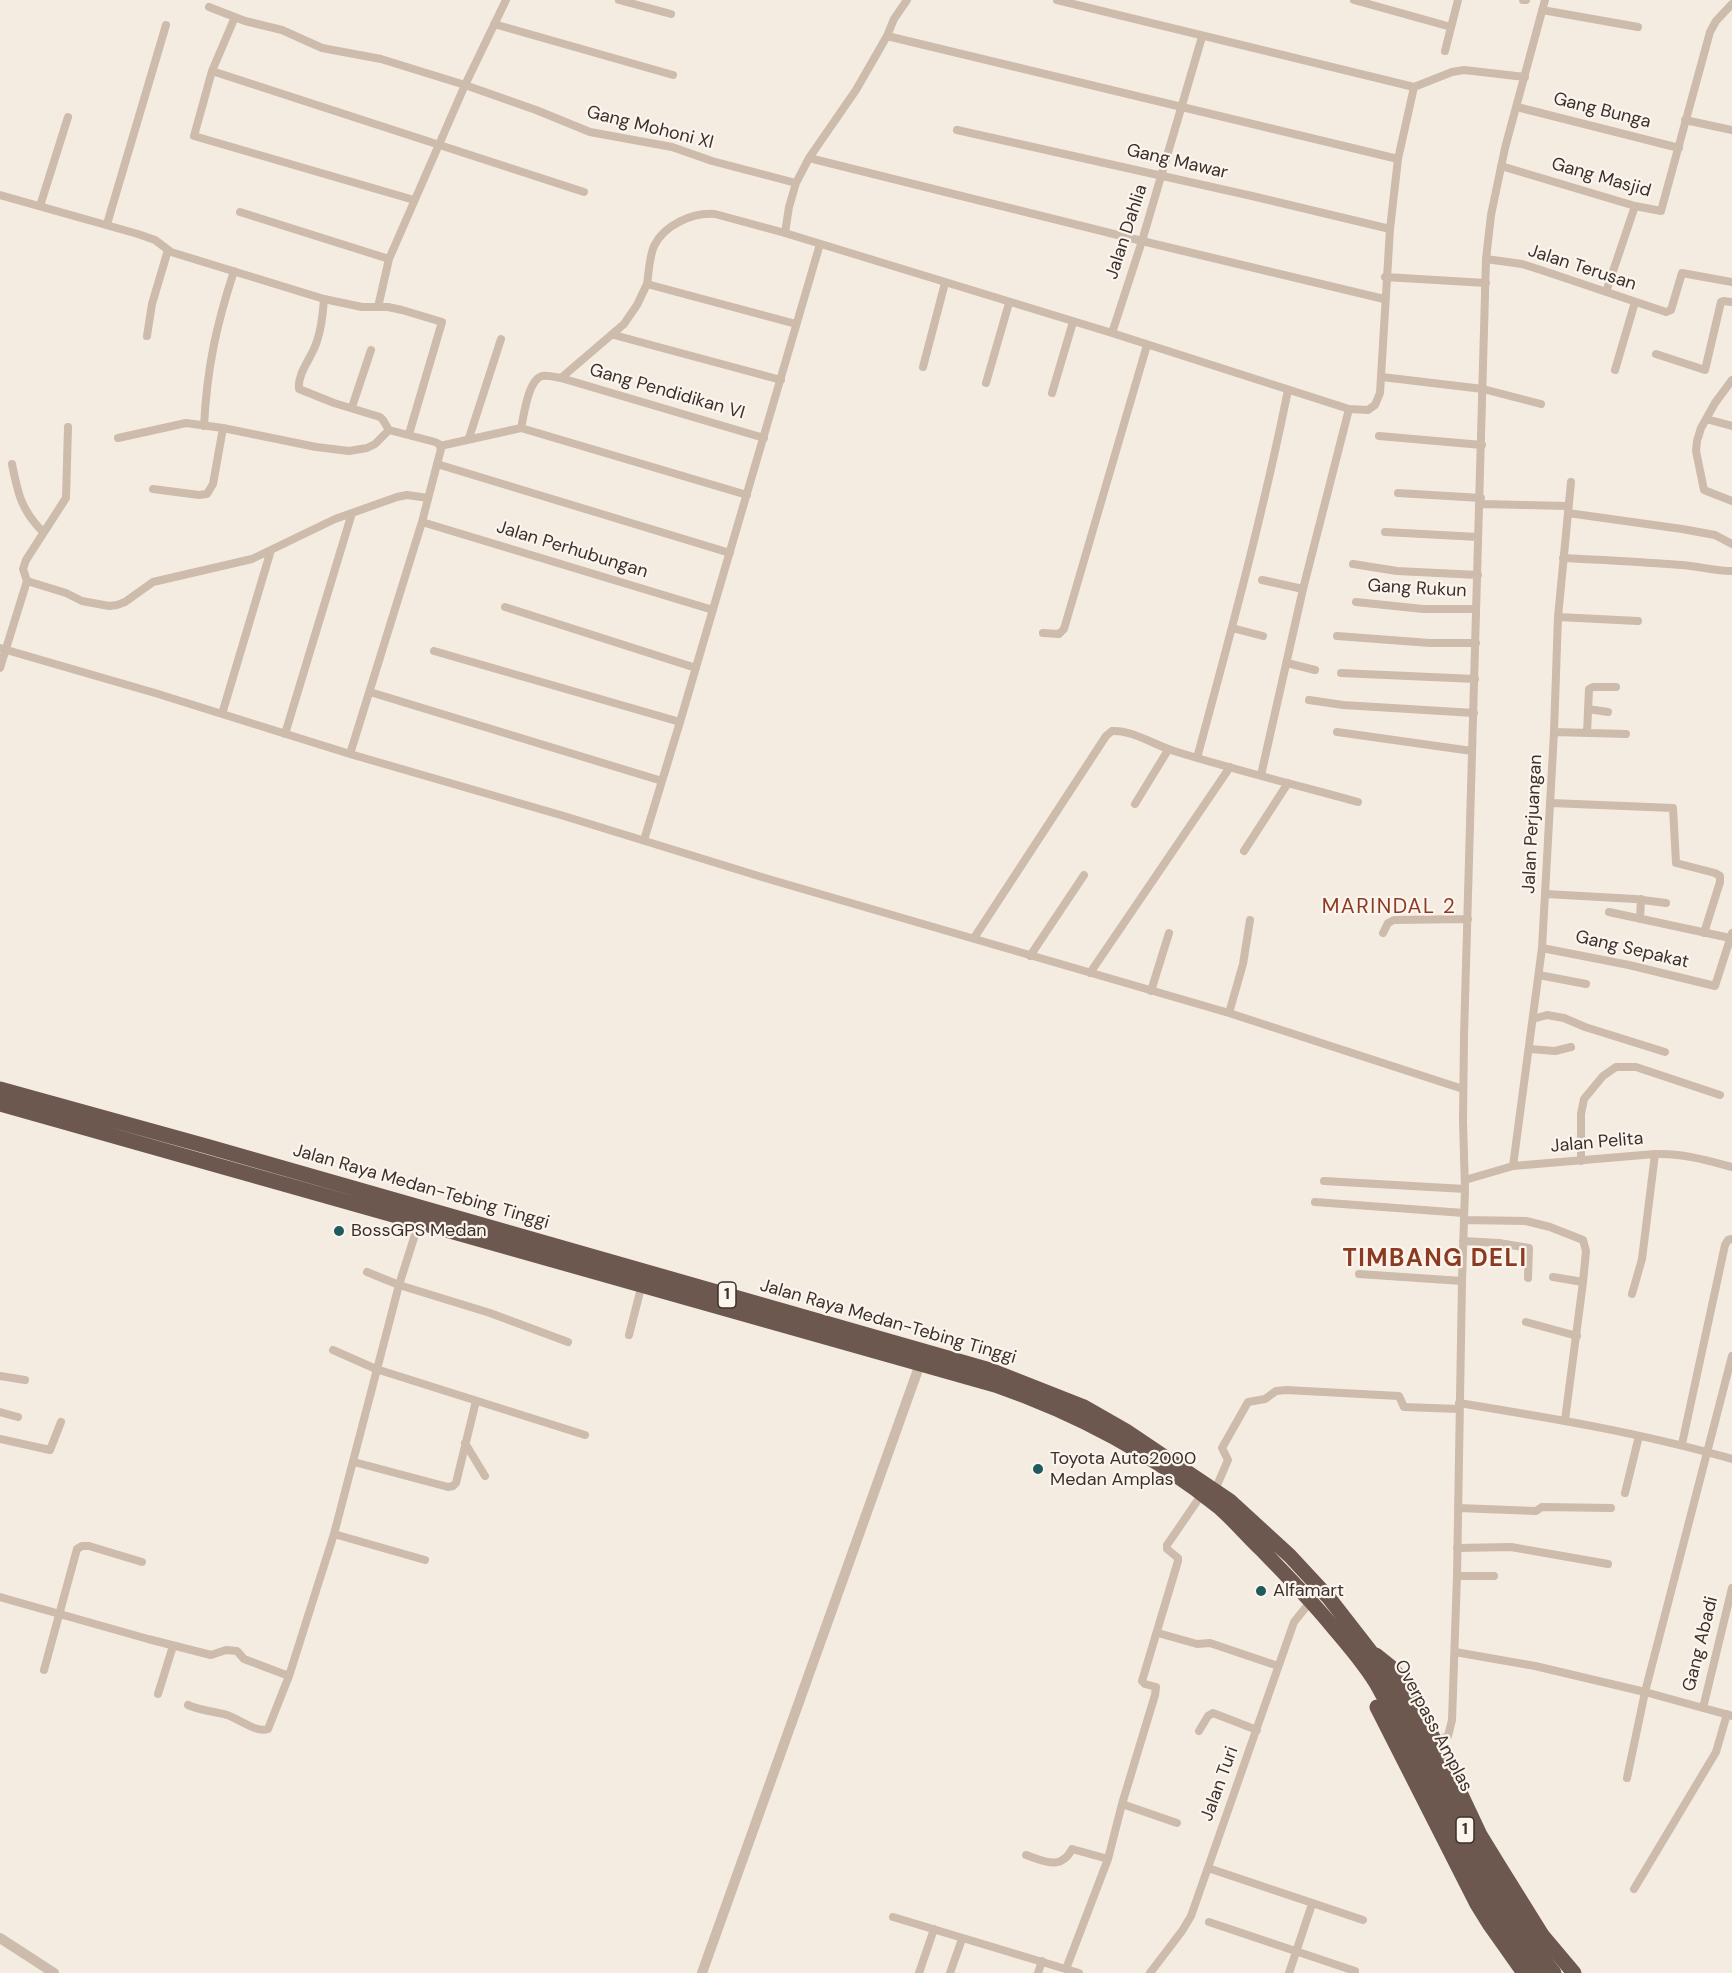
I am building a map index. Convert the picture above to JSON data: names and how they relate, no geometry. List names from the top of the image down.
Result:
{
  "streets": {
    "highway": ["Jalan Raya Medan-Tebing Tinggi", "1", "Overpass Amplas"],
    "street": [
      "Gang Bunga",
      "Gang Mohoni XI",
      "Gang Mawar",
      "Gang Masjid",
      "Jalan Dahlia",
      "Jalan Terusan",
      "Gang Pendidikan VI",
      "Jalan Perhubungan",
      "Gang Rukun",
      "Jalan Perjuangan",
      "Gang Sepakat",
      "Jalan Pelita",
      "Gang Abadi",
      "Jalan Turi"
    ]
  },
  "crossings": [
    ["Gang Bunga", "Gang Masjid"],
    ["Gang Mawar", "Jalan Dahlia"],
    ["Jalan Perjuangan", "Gang Sepakat"],
    ["Jalan Perjuangan", "Jalan Pelita"],
    ["Jalan Raya Medan-Tebing Tinggi", "Overpass Amplas"],
    ["Jalan Raya Medan-Tebing Tinggi", "Jalan Turi"]
  ],
  "districts": ["MARINDAL 2", "TIMBANG DELI"],
  "places": ["BossGPS Medan", "Toyota Auto2000 Medan Amplas", "Alfamart"]
}
